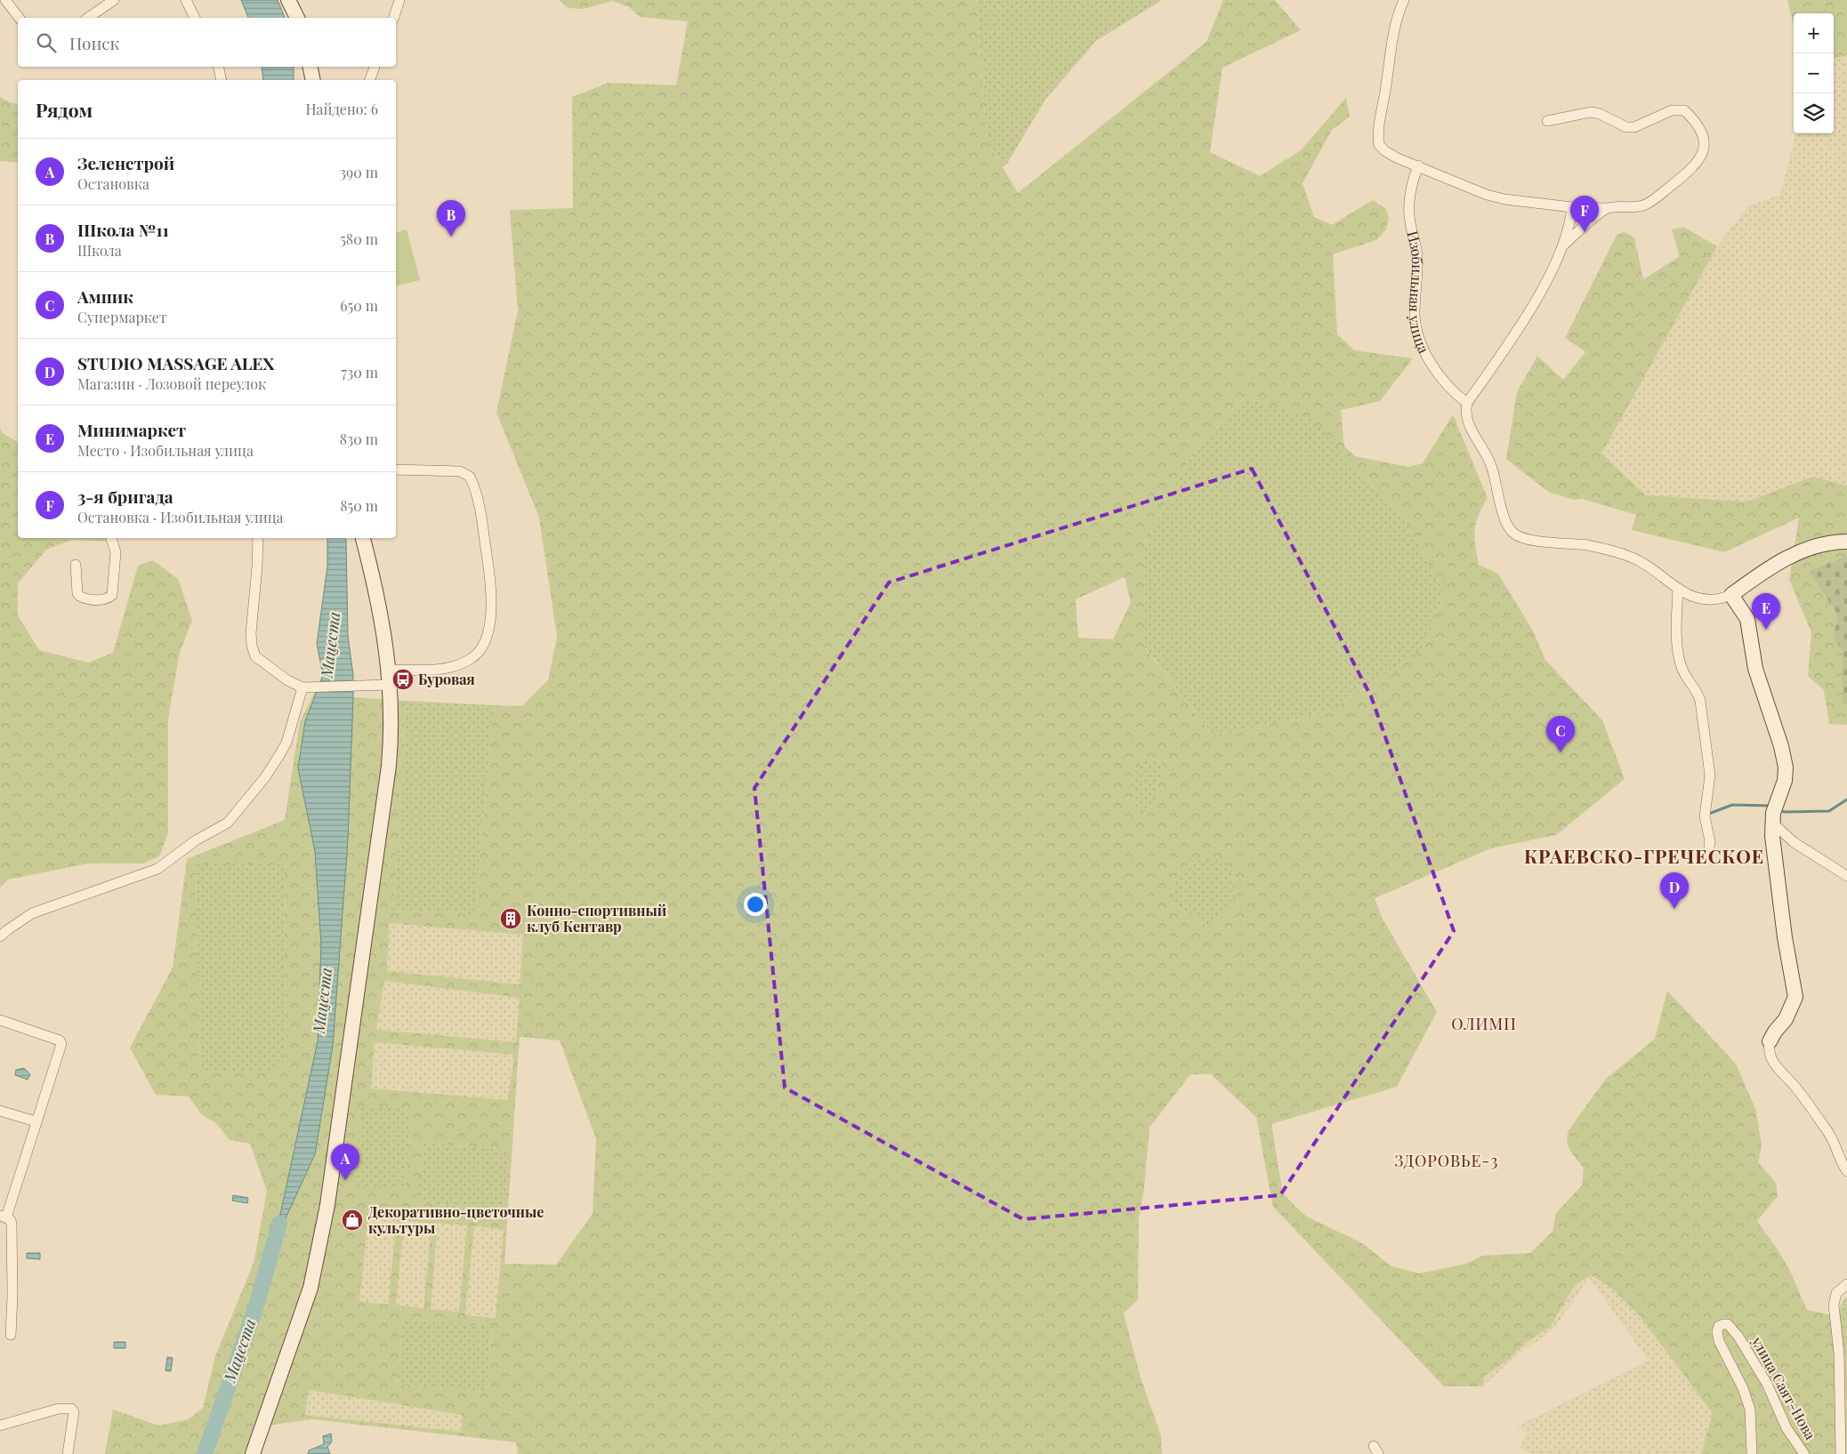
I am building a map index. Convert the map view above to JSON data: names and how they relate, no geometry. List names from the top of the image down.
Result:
{
  "streets": {
    "street": ["Изобильная улица", "улица Саят-Нова"]
  },
  "districts": ["КРАЕВСКО-ГРЕЧЕСКОЕ", "ОЛИМП", "ЗДОРОВЬЕ-3"],
  "water": ["Мацеста"],
  "places": {
    "bus stop": ["Буровая"],
    "building": ["Конно-спортивный клуб Кентавр"],
    "shop": ["Декоративно-цветочные культуры"]
  },
  "page": {
    "map_buttons": ["+", "−"],
    "search": "Поиск",
    "heading": ["Рядом", "Найдено: 6"],
    "list": [
      {
        "mark": "A",
        "name": "Зеленстрой",
        "note": "Остановка",
        "value": "390 m"
      },
      {
        "mark": "B",
        "name": "Школа №11",
        "note": "Школа",
        "value": "580 m"
      },
      {
        "mark": "C",
        "name": "Ампик",
        "note": "Супермаркет",
        "value": "650 m"
      },
      {
        "mark": "D",
        "name": "STUDIO MASSAGE ALEX",
        "note": "Магазин · Лозовой переулок",
        "value": "730 m"
      },
      {
        "mark": "E",
        "name": "Минимаркет",
        "note": "Место · Изобильная улица",
        "value": "830 m"
      },
      {
        "mark": "F",
        "name": "3-я бригада",
        "note": "Остановка · Изобильная улица",
        "value": "850 m"
      }
    ],
    "pins": [
      "F",
      "B",
      "E",
      "C",
      "D",
      "A"
    ]
  }
}
